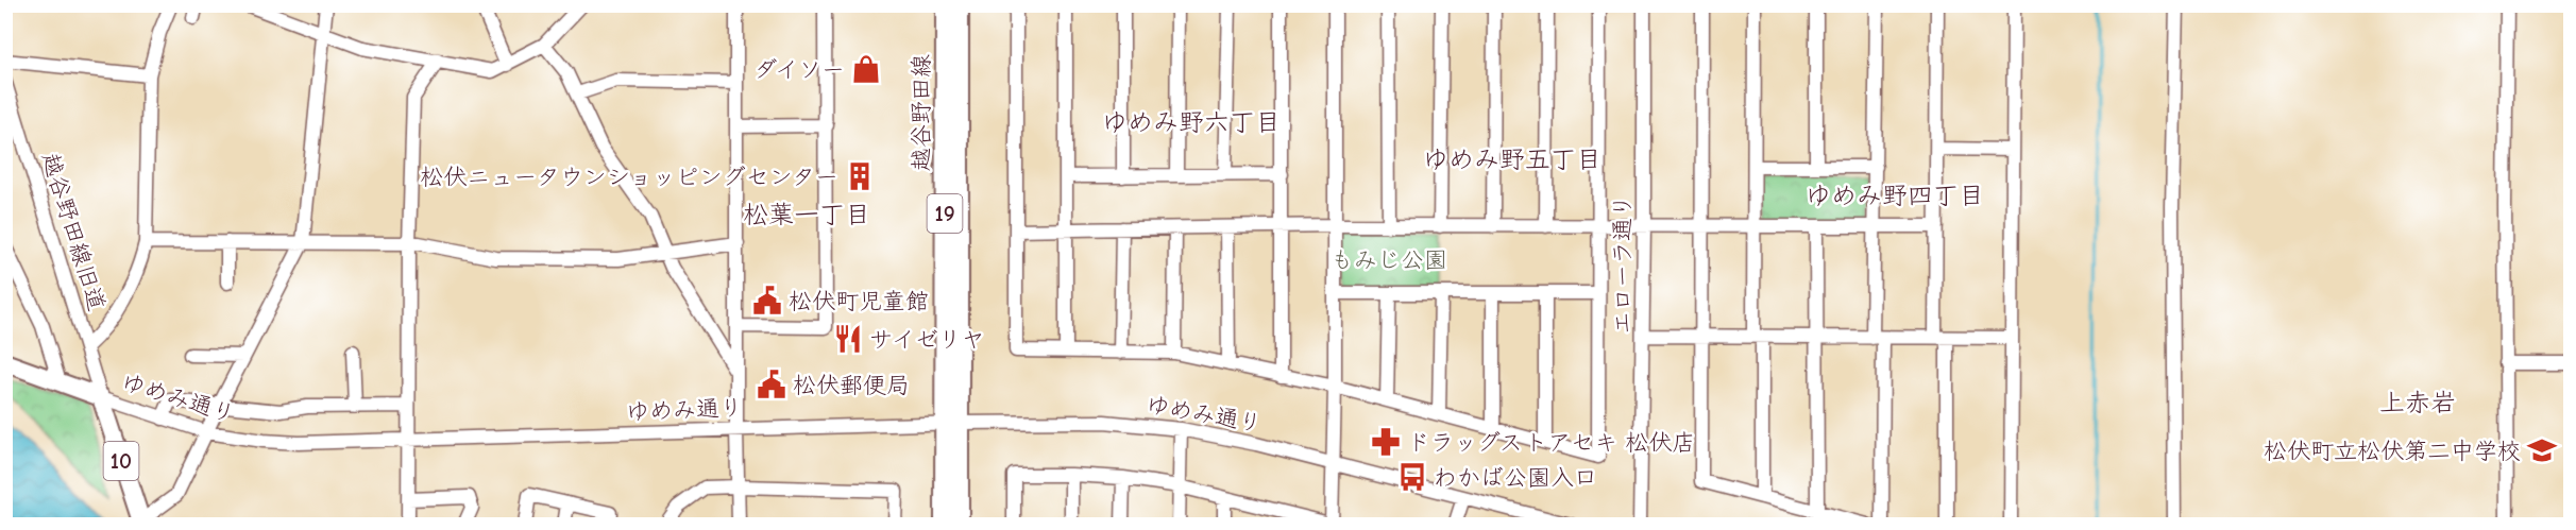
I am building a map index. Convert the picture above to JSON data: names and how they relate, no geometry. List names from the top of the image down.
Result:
{
  "streets": {
    "main road": ["越谷野田線", "19", "10"],
    "street": ["越谷野田線旧道", "エローラ通り", "ゆめみ通り"]
  },
  "crossings": [
    ["越谷野田線", "ゆめみ通り"],
    ["越谷野田線旧道", "ゆめみ通り"],
    ["越谷野田線旧道", "10"],
    ["ゆめみ通り", "10"]
  ],
  "districts": [
    "ゆめみ野六丁目",
    "ゆめみ野五丁目",
    "ゆめみ野四丁目",
    "松葉一丁目",
    "上赤岩"
  ],
  "parks": ["もみじ公園"],
  "places": {
    "shop": ["ダイソー"],
    "building": ["松伏ニュータウンショッピングセンター"],
    "public building": ["松伏町児童館", "松伏郵便局"],
    "restaurant": ["サイゼリヤ"],
    "pharmacy": ["ドラッグストアセキ 松伏店"],
    "school or university": ["松伏町立松伏第二中学校"],
    "bus stop": ["わかば公園入口"]
  }
}
